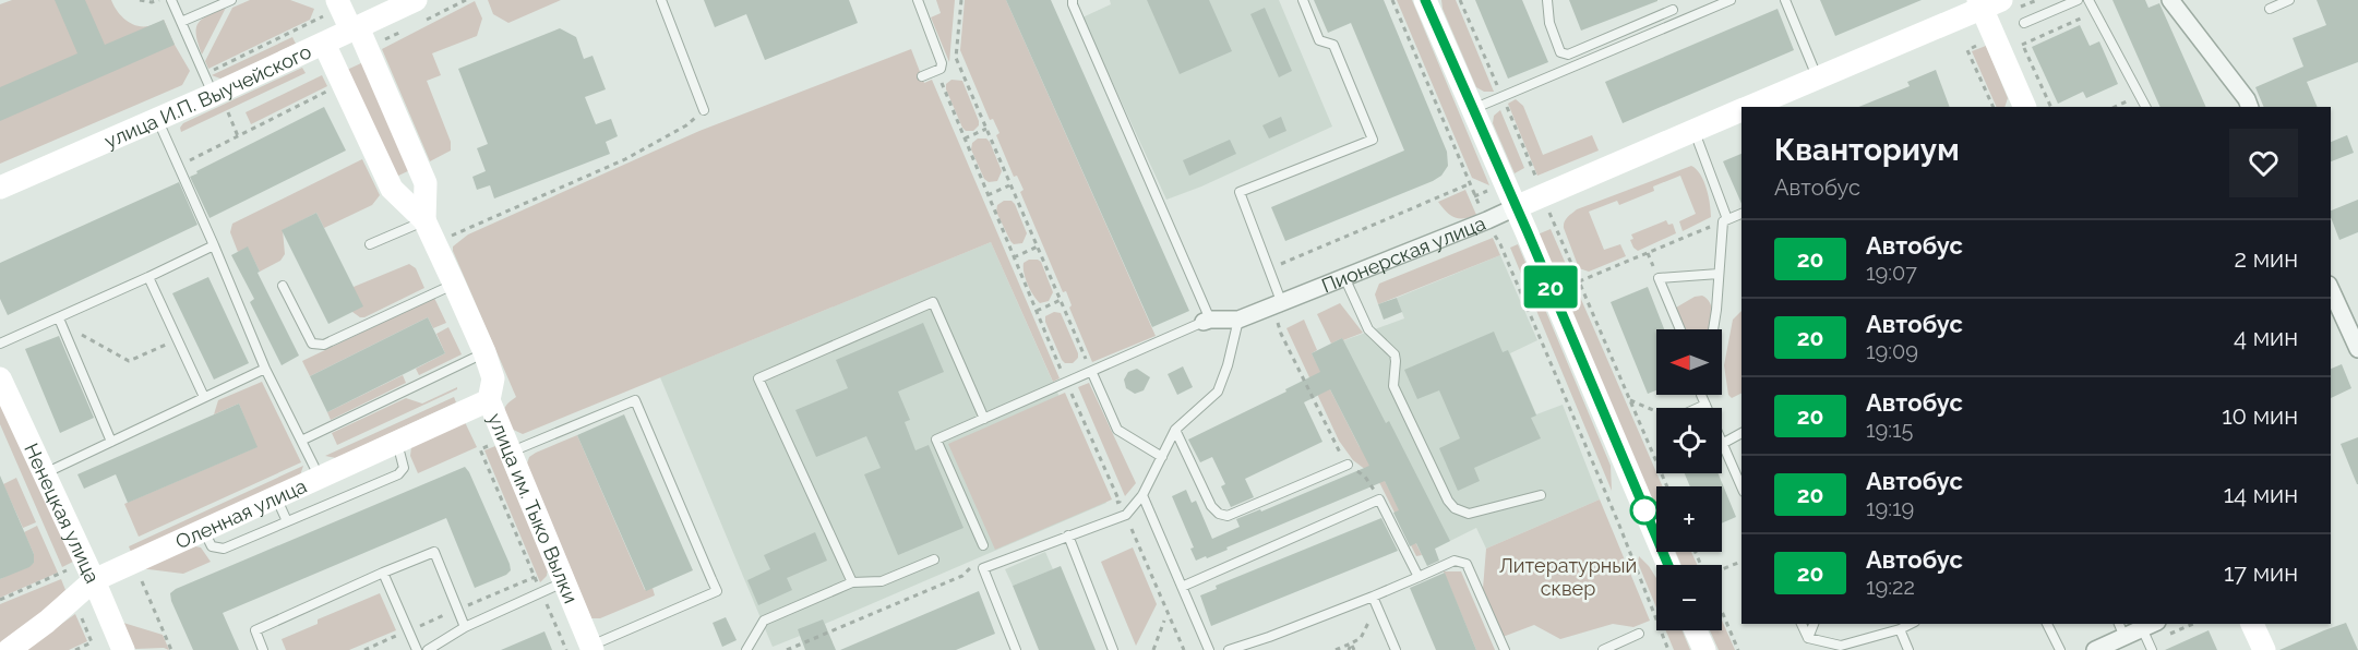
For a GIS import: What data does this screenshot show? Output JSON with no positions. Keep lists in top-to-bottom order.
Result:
{
  "streets": {
    "street": [
      "улица И.П. Выучейского",
      "Пионерская улица",
      "улица им. Тыко Вылки",
      "Оленная улица",
      "Ненецкая улица"
    ]
  },
  "crossings": [
    ["улица И.П. Выучейского", "улица им. Тыко Вылки"],
    ["улица им. Тыко Вылки", "Оленная улица"],
    ["Оленная улица", "Ненецкая улица"]
  ],
  "parks": ["Литературный сквер"],
  "lines": ["bus line 20"],
  "north": "left",
  "page": {
    "on_map": "20",
    "heading": ["Кванториум", "Автобус"],
    "list": [
      {
        "mark": "20",
        "name": "Автобус",
        "note": "19:07",
        "value": "2 мин"
      },
      {
        "mark": "20",
        "name": "Автобус",
        "note": "19:09",
        "value": "4 мин"
      },
      {
        "mark": "20",
        "name": "Автобус",
        "note": "19:15",
        "value": "10 мин"
      },
      {
        "mark": "20",
        "name": "Автобус",
        "note": "19:19",
        "value": "14 мин"
      },
      {
        "mark": "20",
        "name": "Автобус",
        "note": "19:22",
        "value": "17 мин"
      }
    ],
    "map_buttons": ["+", "−"]
  }
}
